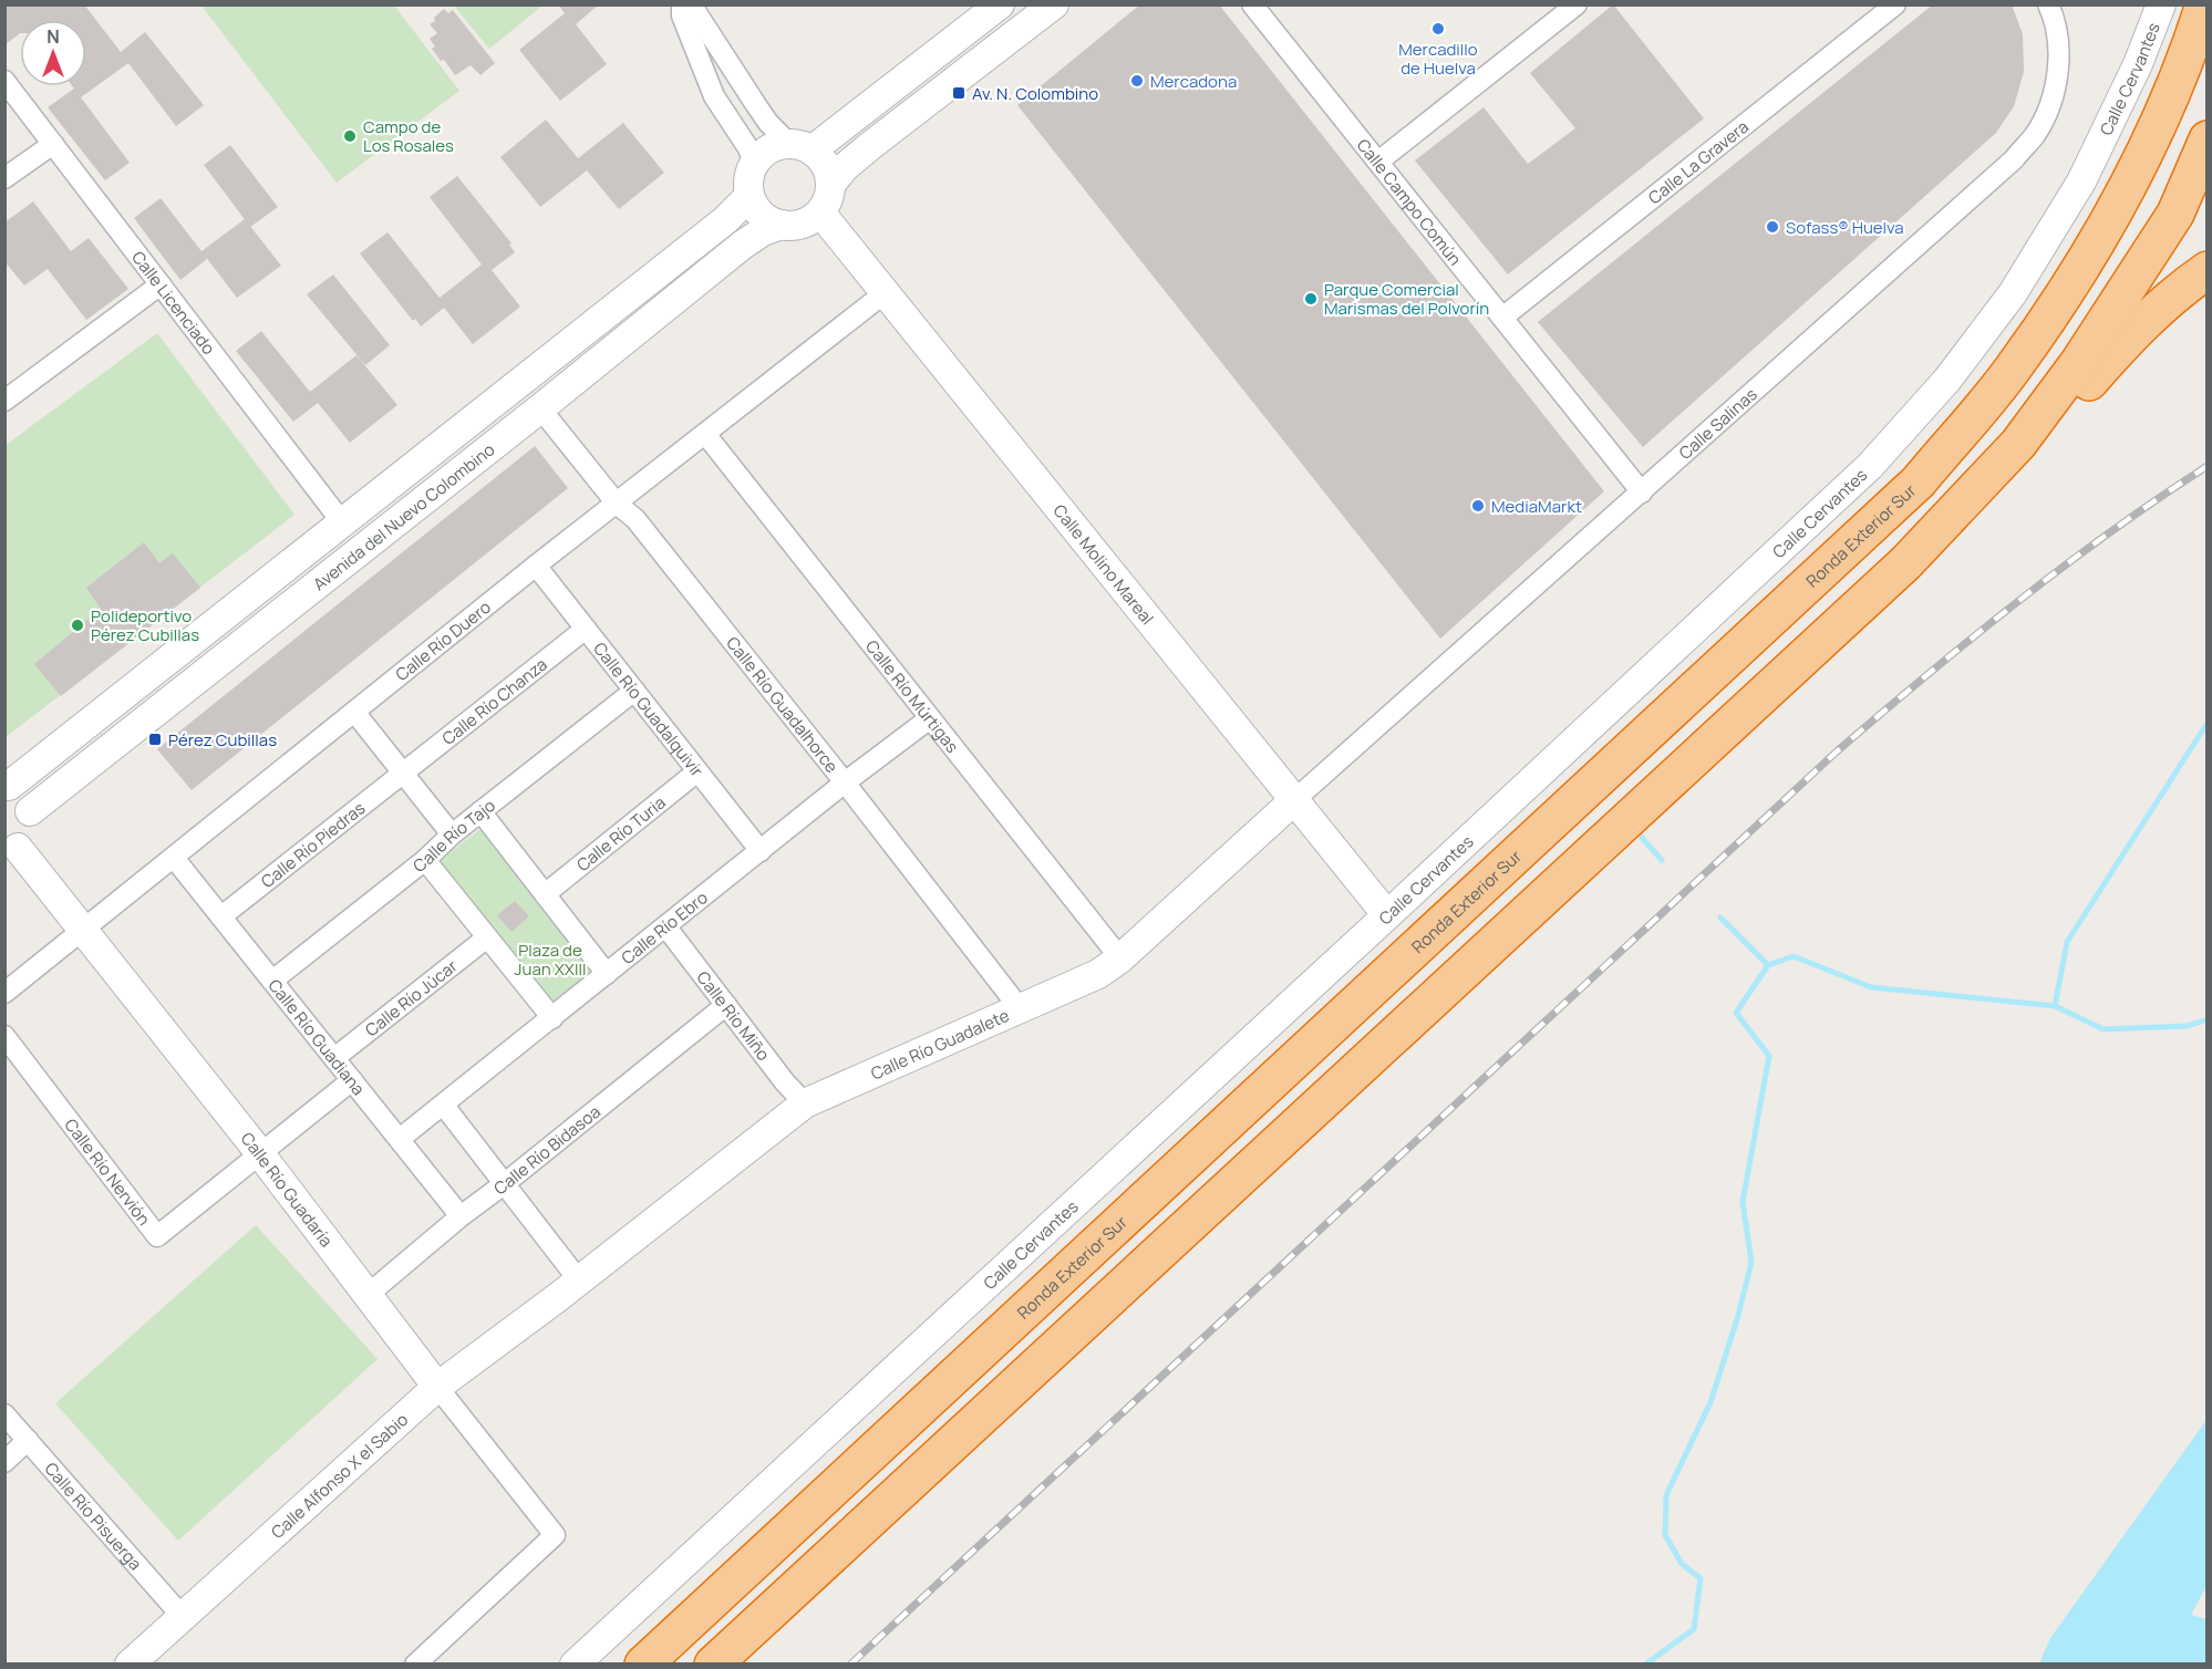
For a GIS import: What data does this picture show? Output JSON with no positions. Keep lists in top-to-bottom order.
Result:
{
  "streets": {
    "highway": ["Ronda Exterior Sur"],
    "street": [
      "Calle Cervantes",
      "Calle La Gravera",
      "Calle Campo Común",
      "Calle Licenciado",
      "Calle Salinas",
      "Avenida del Nuevo Colombino",
      "Calle Molino Mareal",
      "Calle Río Duero",
      "Calle Río Múrtigas",
      "Calle Río Chanza",
      "Calle Río Guadalhorce",
      "Calle Río Guadalquivir",
      "Calle Río Turia",
      "Calle Río Tajo",
      "Calle Río Piedras",
      "Calle Río Ebro",
      "Calle Río Júcar",
      "Calle Río Miño",
      "Calle Río Guadiana",
      "Calle Río Guadalete",
      "Calle Río Bidasoa",
      "Calle Río Nervión",
      "Calle Río Guadaría",
      "Calle Alfonso X el Sabio",
      "Calle Río Pisuerga"
    ]
  },
  "crossings": [
    ["Calle Cervantes", "Calle Molino Mareal"],
    ["Calle La Gravera", "Calle Campo Común"],
    ["Calle Campo Común", "Calle Salinas"],
    ["Calle Licenciado", "Avenida del Nuevo Colombino"],
    ["Calle Salinas", "Calle Molino Mareal"],
    ["Calle Salinas", "Calle Río Guadalete"],
    ["Avenida del Nuevo Colombino", "Calle Molino Mareal"],
    ["Avenida del Nuevo Colombino", "Calle Río Guadalhorce"],
    ["Calle Molino Mareal", "Calle Río Duero"],
    ["Calle Molino Mareal", "Calle Río Guadalete"],
    ["Calle Río Duero", "Calle Río Múrtigas"],
    ["Calle Río Duero", "Calle Río Guadalhorce"],
    ["Calle Río Duero", "Calle Río Guadalquivir"],
    ["Calle Río Duero", "Calle Río Guadiana"],
    ["Calle Río Duero", "Calle Río Guadaría"],
    ["Calle Río Múrtigas", "Calle Río Ebro"],
    ["Calle Río Múrtigas", "Calle Río Guadalete"],
    ["Calle Río Chanza", "Calle Río Guadalquivir"],
    ["Calle Río Chanza", "Calle Río Piedras"],
    ["Calle Río Guadalhorce", "Calle Río Ebro"],
    ["Calle Río Guadalhorce", "Calle Río Guadalete"],
    ["Calle Río Guadalquivir", "Calle Río Turia"],
    ["Calle Río Guadalquivir", "Calle Río Tajo"],
    ["Calle Río Guadalquivir", "Calle Río Ebro"],
    ["Calle Río Tajo", "Calle Río Guadiana"],
    ["Calle Río Piedras", "Calle Río Guadiana"],
    ["Calle Río Ebro", "Calle Río Miño"],
    ["Calle Río Ebro", "Calle Río Guadiana"],
    ["Calle Río Júcar", "Calle Río Guadiana"],
    ["Calle Río Miño", "Calle Río Guadalete"],
    ["Calle Río Miño", "Calle Río Bidasoa"],
    ["Calle Río Guadiana", "Calle Río Bidasoa"],
    ["Calle Río Guadiana", "Calle Río Nervión"],
    ["Calle Río Guadalete", "Calle Alfonso X el Sabio"],
    ["Calle Río Bidasoa", "Calle Río Guadaría"],
    ["Calle Río Nervión", "Calle Río Guadaría"],
    ["Calle Río Guadaría", "Calle Alfonso X el Sabio"],
    ["Calle Alfonso X el Sabio", "Calle Río Pisuerga"]
  ],
  "parks": ["Plaza de Juan XXIII"],
  "places": {
    "other": [
      "Mercadillo de Huelva",
      "Mercadona",
      "Campo de Los Rosales",
      "Sofass® Huelva",
      "Parque Comercial Marismas del Polvorín",
      "MediaMarkt",
      "Polideportivo Pérez Cubillas"
    ],
    "transit": ["Av. N. Colombino", "Pérez Cubillas"]
  },
  "north": "top"
}
